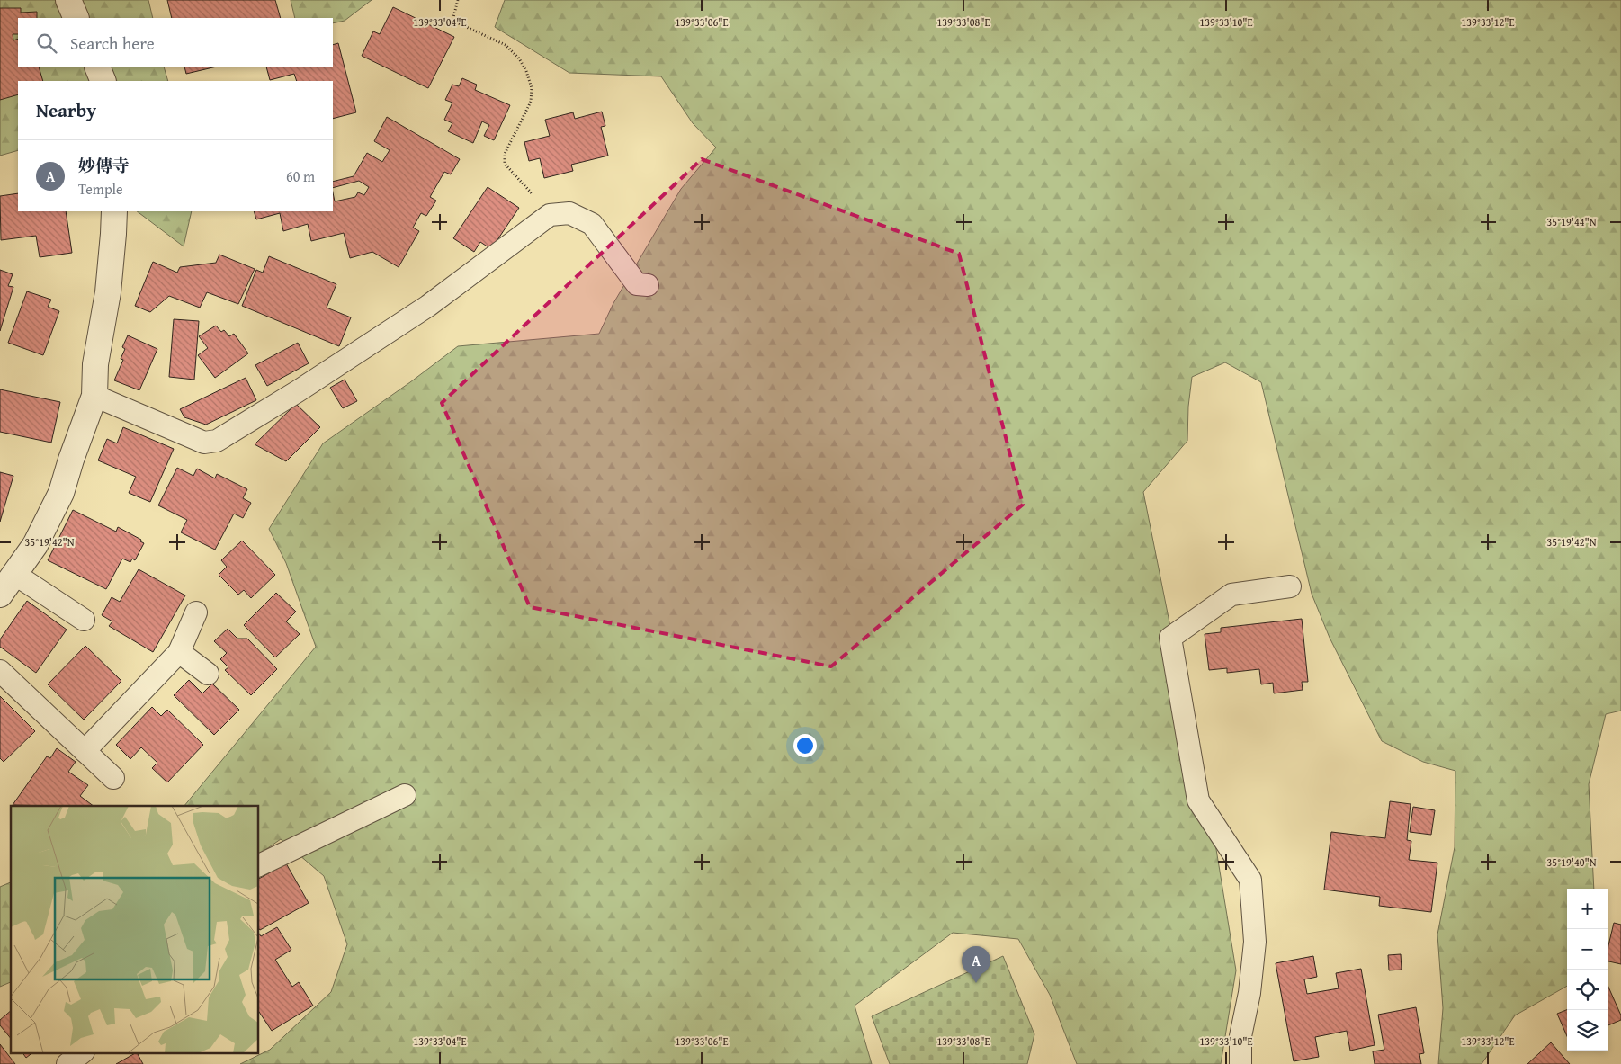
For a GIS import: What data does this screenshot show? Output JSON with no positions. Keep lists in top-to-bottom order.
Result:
{
  "page": {
    "search": "Search here",
    "heading": "Nearby",
    "list": [
      {
        "mark": "A",
        "name": "妙傳寺",
        "note": "Temple",
        "value": "60 m"
      }
    ],
    "map_buttons": ["+", "−"],
    "pins": "A"
  },
  "coordinates": [
    "139°33'04\"E",
    "139°33'06\"E",
    "139°33'08\"E",
    "139°33'10\"E",
    "139°33'12\"E",
    "35°19'44\"N",
    "35°19'42\"N",
    "35°19'40\"N"
  ]
}
